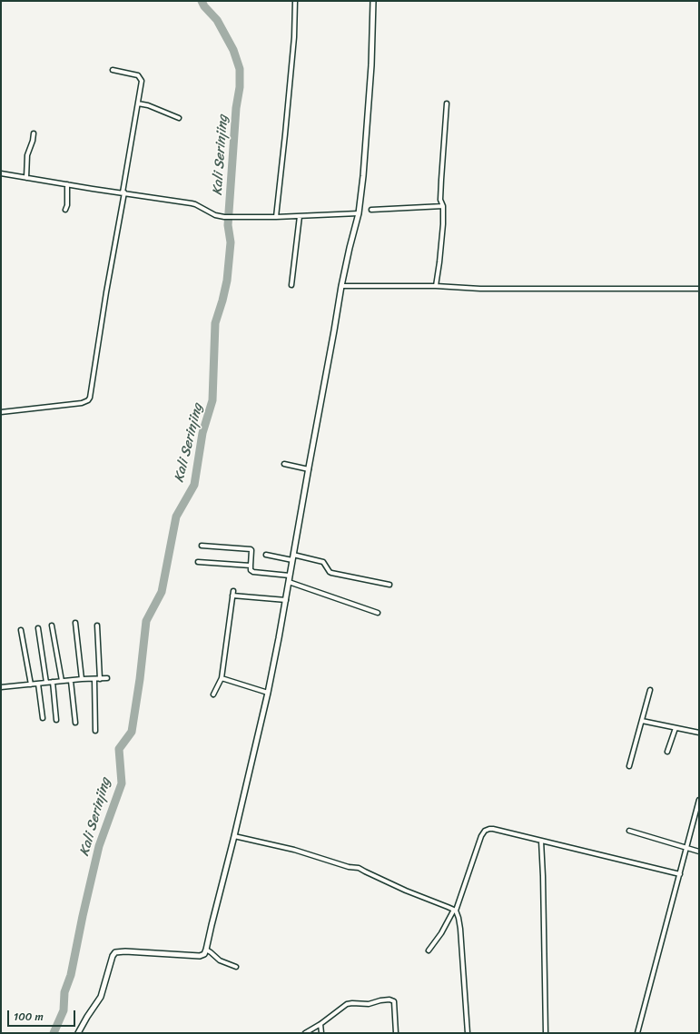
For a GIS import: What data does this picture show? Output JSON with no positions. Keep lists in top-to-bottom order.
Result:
{
  "water": ["Kali Serinjing"],
  "scale_bar": "100 m"
}
